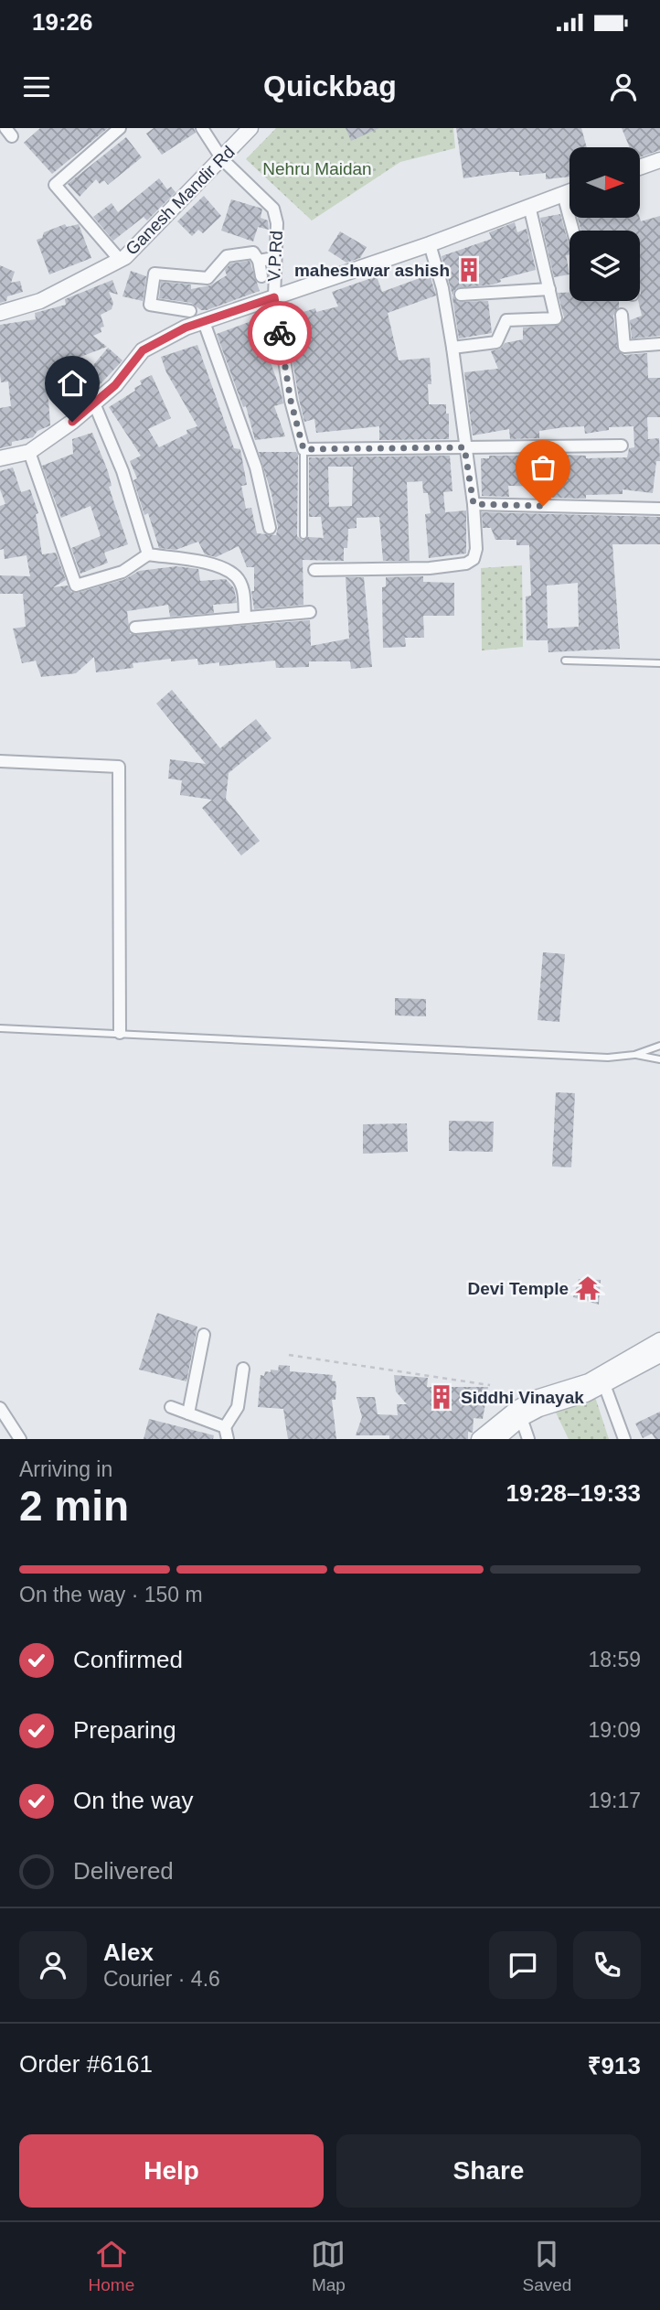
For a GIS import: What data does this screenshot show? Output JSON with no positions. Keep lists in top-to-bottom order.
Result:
{
  "streets": {
    "street": ["Ganesh Mandir Rd", "V.P.Rd"]
  },
  "crossings": [
    ["Ganesh Mandir Rd", "V.P.Rd"]
  ],
  "parks": ["Nehru Maidan"],
  "places": {
    "building": ["maheshwar ashish", "Siddhi Vinayak"],
    "temple": ["Devi Temple"]
  },
  "north": "right",
  "page": {
    "status": "19:26",
    "header": "Quickbag",
    "heading": ["2 min", "Arriving in", "19:28–19:33"],
    "panel": [
      "Alex",
      "Courier · 4.6",
      "Order #6161",
      "₹913"
    ],
    "bar": "On the way · 150 m",
    "list": [
      ["Confirmed", "18:59"],
      ["Preparing", "19:09"],
      ["On the way", "19:17"],
      "Delivered"
    ],
    "buttons": ["Help", "Share"],
    "tabs": ["Home", "Map", "Saved"]
  }
}
